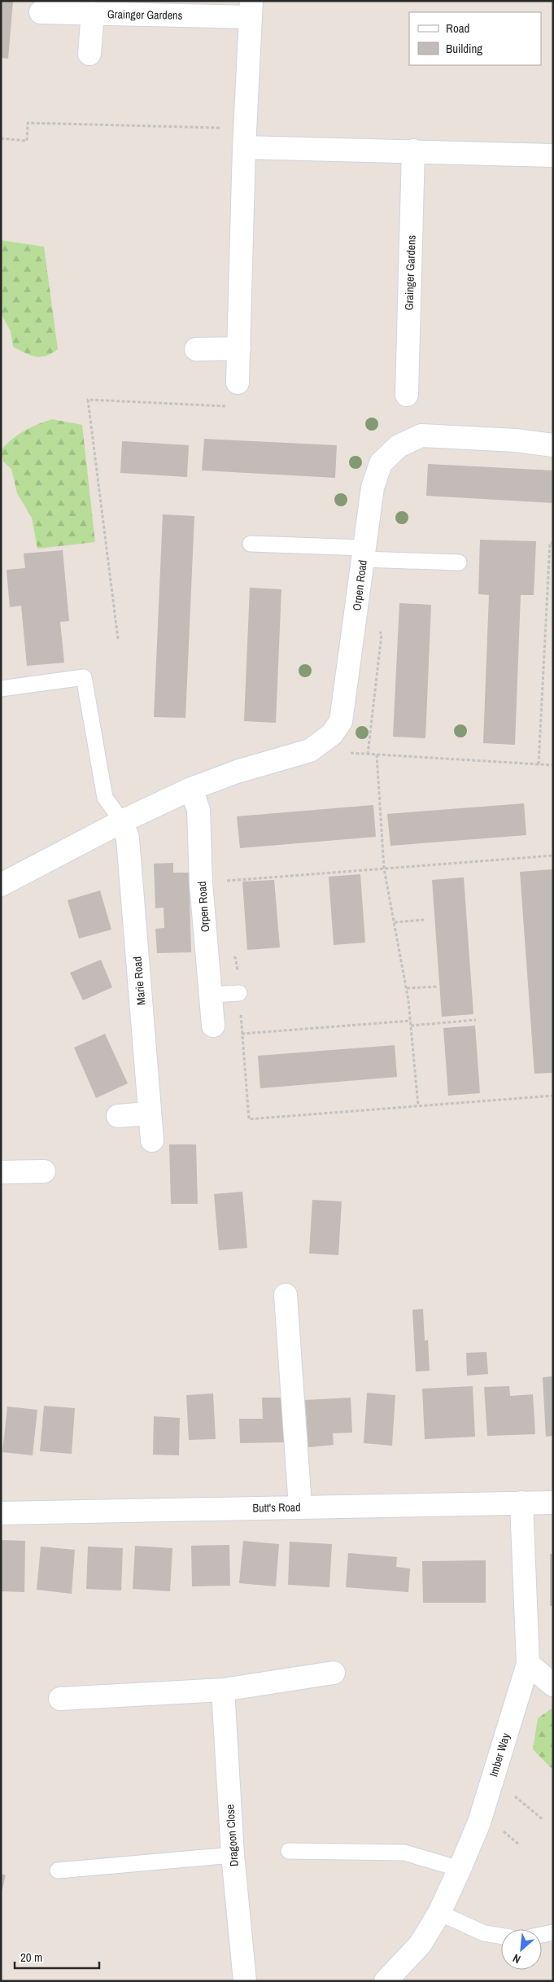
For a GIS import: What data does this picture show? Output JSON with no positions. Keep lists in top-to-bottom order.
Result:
{
  "streets": {
    "street": [
      "Grainger Gardens",
      "Orpen Road",
      "Marie Road",
      "Butt's Road",
      "Imber Way",
      "Dragoon Close"
    ]
  },
  "crossings": [
    ["Orpen Road", "Marie Road"],
    ["Butt's Road", "Imber Way"]
  ],
  "legend": ["Road", "Building"],
  "scale_bar": "20 m",
  "north": "bottom left"
}
